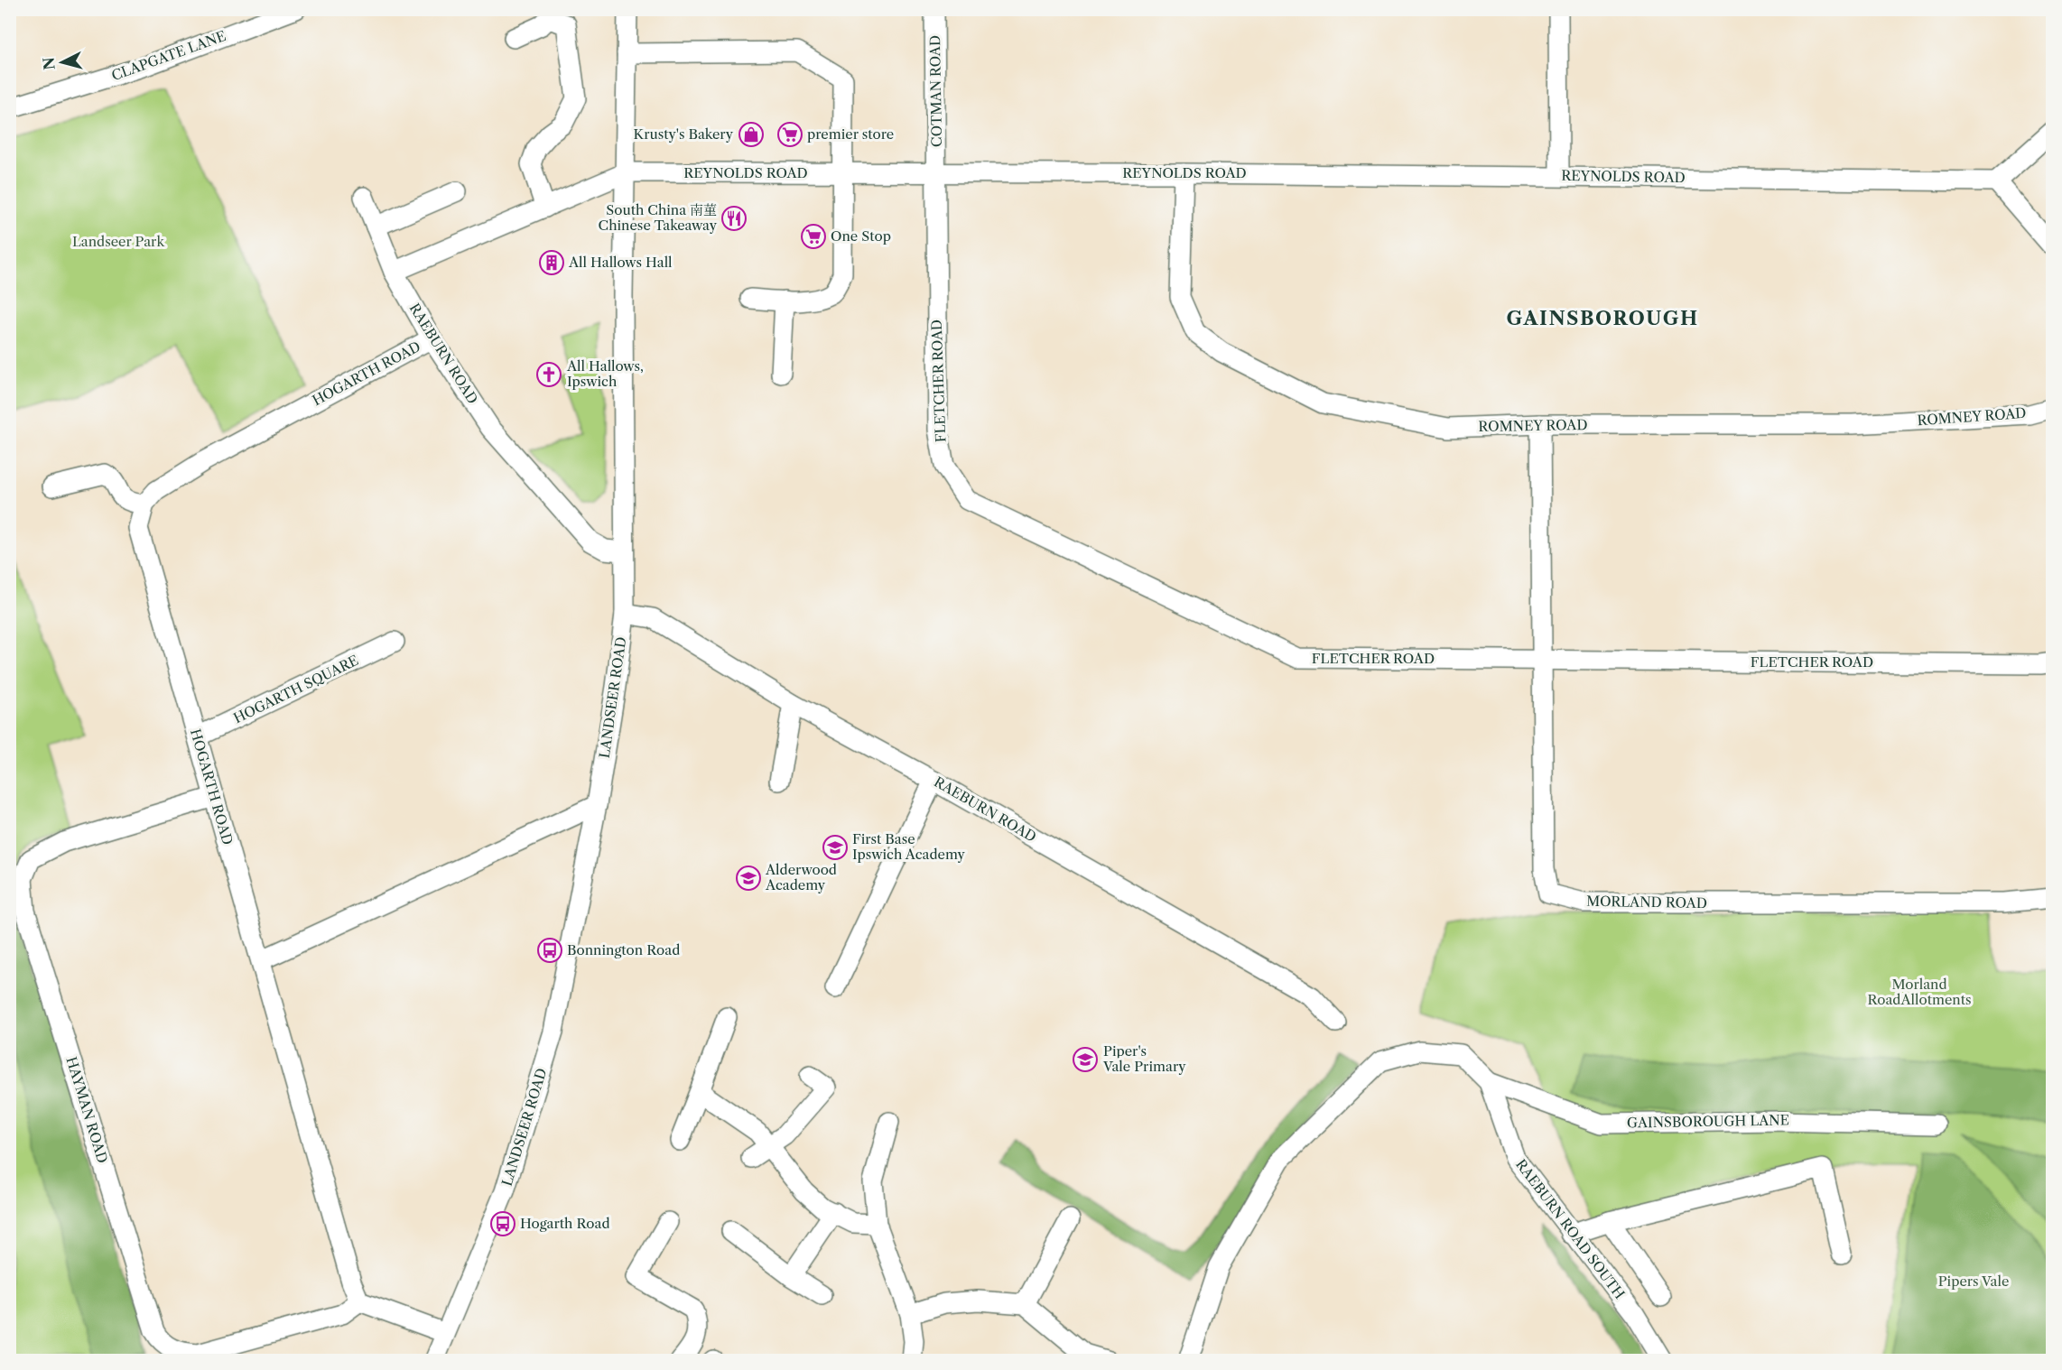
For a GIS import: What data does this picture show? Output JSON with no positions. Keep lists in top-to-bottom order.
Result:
{
  "streets": {
    "street": [
      "CLAPGATE LANE",
      "COTMAN ROAD",
      "REYNOLDS ROAD",
      "RAEBURN ROAD",
      "HOGARTH ROAD",
      "FLETCHER ROAD",
      "ROMNEY ROAD",
      "HOGARTH SQUARE",
      "LANDSEER ROAD",
      "MORLAND ROAD",
      "HAYMAN ROAD",
      "GAINSBOROUGH LANE",
      "RAEBURN ROAD SOUTH"
    ]
  },
  "crossings": [
    ["COTMAN ROAD", "REYNOLDS ROAD"],
    ["COTMAN ROAD", "FLETCHER ROAD"],
    ["REYNOLDS ROAD", "RAEBURN ROAD"],
    ["REYNOLDS ROAD", "FLETCHER ROAD"],
    ["REYNOLDS ROAD", "ROMNEY ROAD"],
    ["REYNOLDS ROAD", "LANDSEER ROAD"],
    ["RAEBURN ROAD", "HOGARTH ROAD"],
    ["RAEBURN ROAD", "LANDSEER ROAD"],
    ["HOGARTH ROAD", "HOGARTH SQUARE"],
    ["HOGARTH ROAD", "HAYMAN ROAD"],
    ["FLETCHER ROAD", "MORLAND ROAD"],
    ["ROMNEY ROAD", "MORLAND ROAD"],
    ["GAINSBOROUGH LANE", "RAEBURN ROAD SOUTH"]
  ],
  "districts": ["GAINSBOROUGH"],
  "parks": ["Landseer Park", "Morland RoadAllotments", "Pipers Vale"],
  "places": {
    "shop": ["Krusty's Bakery"],
    "supermarket": ["premier store", "One Stop"],
    "restaurant": ["South China 南菫 Chinese Takeaway"],
    "building": ["All Hallows Hall"],
    "church": ["All Hallows, Ipswich"],
    "school or university": ["First Base Ipswich Academy", "Alderwood Academy", "Piper's Vale Primary"],
    "bus stop": ["Bonnington Road", "Hogarth Road"]
  },
  "north": "left"
}
